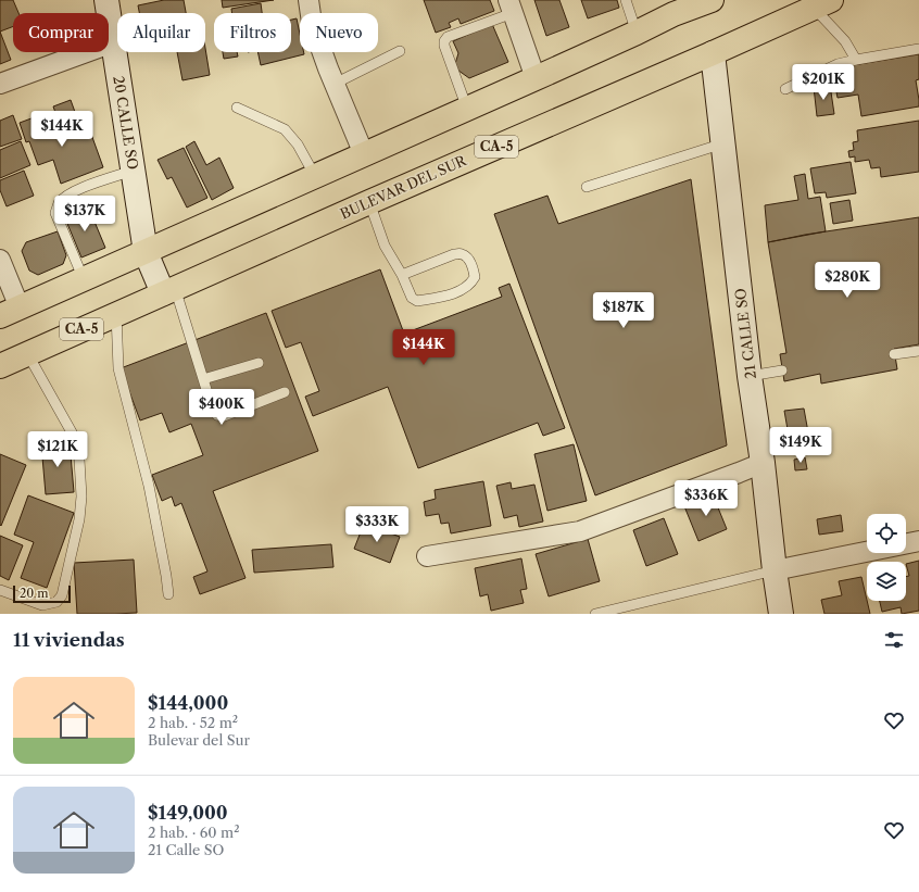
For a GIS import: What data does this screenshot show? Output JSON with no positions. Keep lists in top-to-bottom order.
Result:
{
  "streets": {
    "highway": ["CA-5", "BULEVAR DEL SUR"],
    "street": ["20 CALLE SO", "21 CALLE SO"]
  },
  "crossings": [
    ["20 CALLE SO", "BULEVAR DEL SUR"],
    ["BULEVAR DEL SUR", "21 CALLE SO"]
  ],
  "scale_bar": "20 m",
  "page": {
    "chip": [
      "Comprar",
      "Alquilar",
      "Filtros",
      "Nuevo"
    ],
    "price": [
      "$201K",
      "$144K",
      "$137K",
      "$280K",
      "$187K",
      "$144K",
      "$400K",
      "$149K",
      "$121K",
      "$336K",
      "$333K"
    ],
    "scale": "20 m",
    "heading": "11 viviendas",
    "list": [
      {
        "name": "$144,000",
        "note": "2 hab. · 52 m² · Bulevar del Sur"
      },
      {
        "name": "$149,000",
        "note": "2 hab. · 60 m² · 21 Calle SO"
      }
    ]
  }
}
